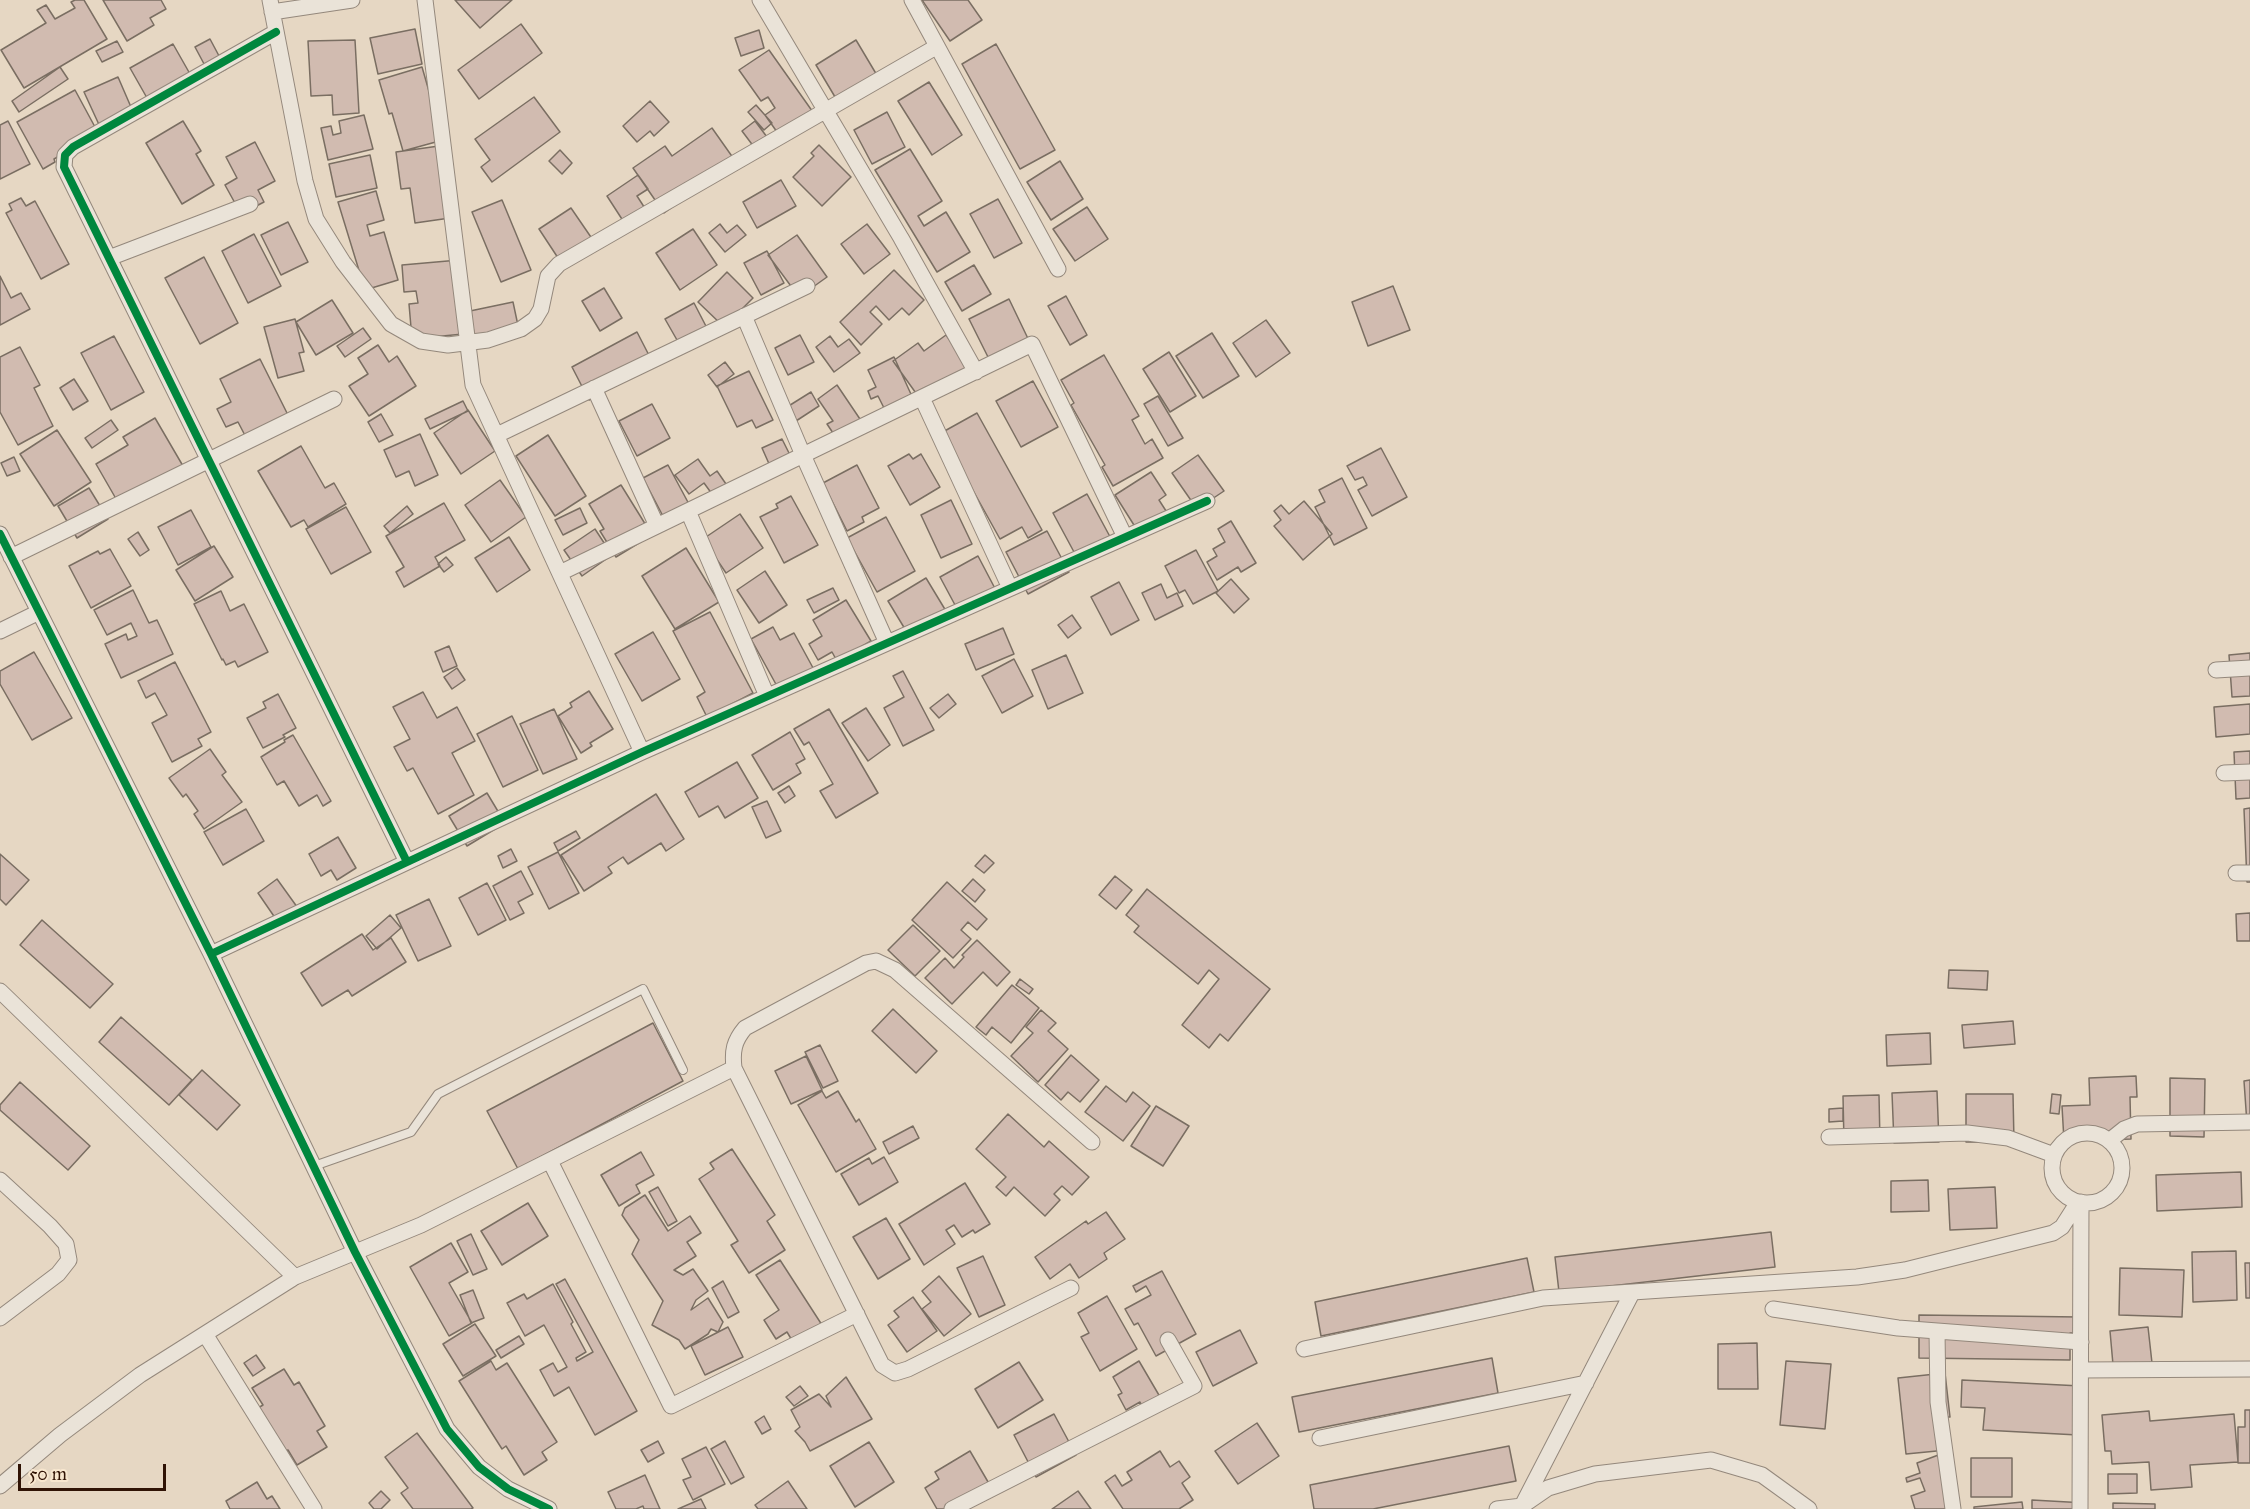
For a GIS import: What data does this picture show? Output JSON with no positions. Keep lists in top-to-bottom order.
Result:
{
  "scale_bar": "50 m"
}
